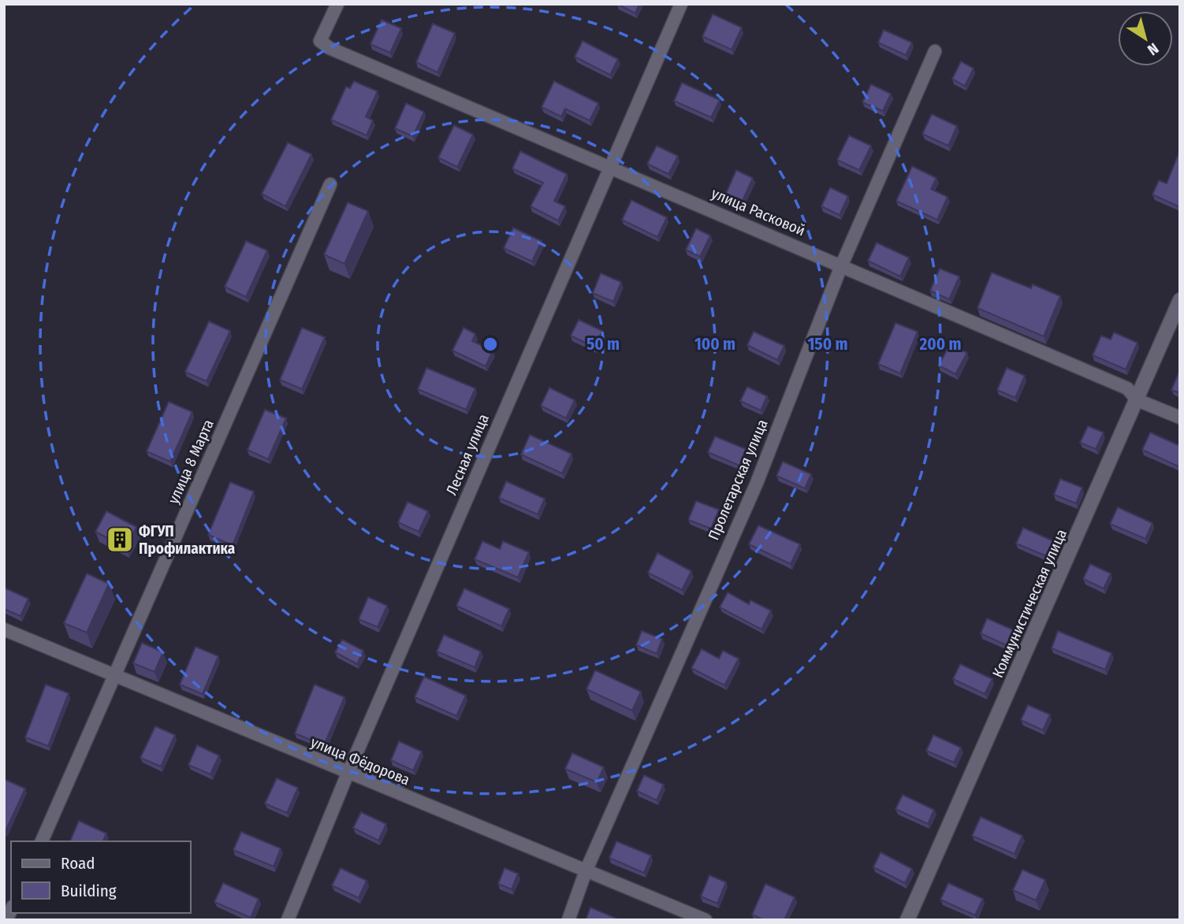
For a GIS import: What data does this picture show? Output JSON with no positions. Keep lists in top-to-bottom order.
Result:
{
  "streets": {
    "street": [
      "улица Расковой",
      "Лесная улица",
      "улица 8 Марта",
      "Пролетарская улица",
      "Коммунистическая улица",
      "улица Фёдорова"
    ]
  },
  "crossings": [
    ["улица Расковой", "Лесная улица"],
    ["улица Расковой", "Пролетарская улица"],
    ["улица Расковой", "Коммунистическая улица"],
    ["Лесная улица", "улица Фёдорова"],
    ["улица 8 Марта", "улица Фёдорова"],
    ["Пролетарская улица", "улица Фёдорова"]
  ],
  "places": {
    "building": ["ФГУП Профилактика"]
  },
  "legend": ["Road", "Building"],
  "north": "bottom right",
  "rings": [
    "50 m",
    "100 m",
    "150 m",
    "200 m"
  ]
}
